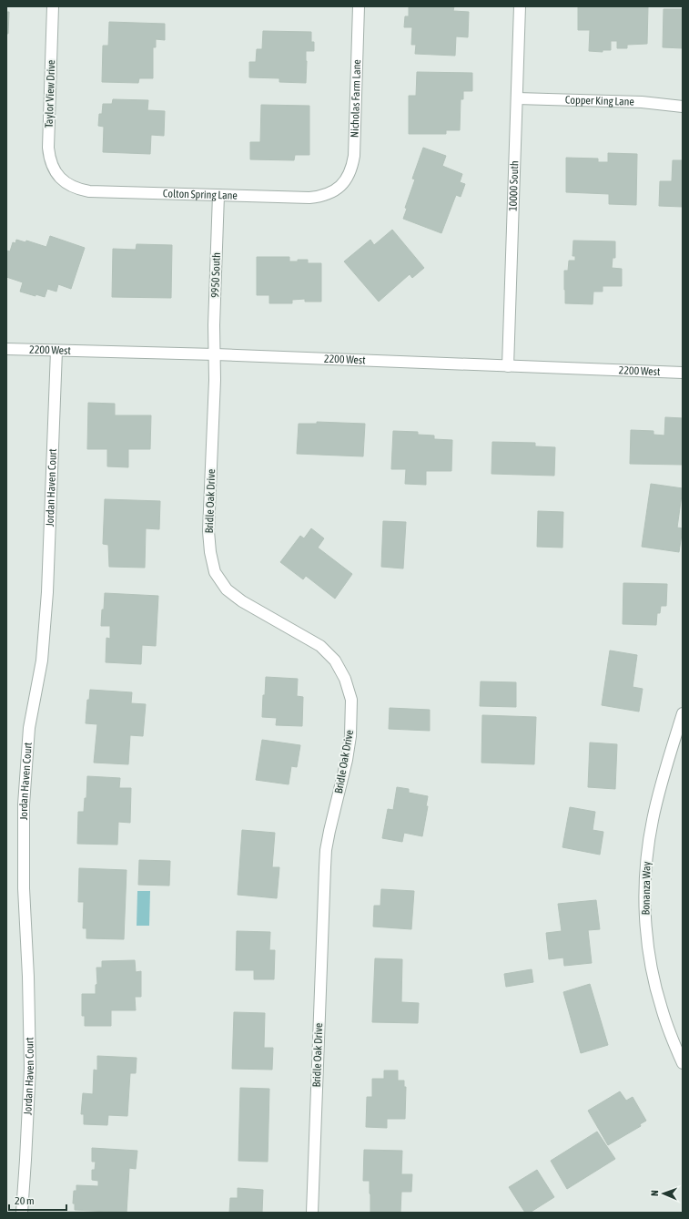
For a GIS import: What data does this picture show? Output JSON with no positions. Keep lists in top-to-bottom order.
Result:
{
  "streets": {
    "street": [
      "Taylor View Drive",
      "Nicholas Farm Lane",
      "Copper King Lane",
      "10000 South",
      "Colton Spring Lane",
      "9950 South",
      "2200 West",
      "Jordan Haven Court",
      "Bridle Oak Drive",
      "Bonanza Way"
    ]
  },
  "crossings": [
    ["Taylor View Drive", "Colton Spring Lane"],
    ["Nicholas Farm Lane", "Colton Spring Lane"],
    ["Copper King Lane", "10000 South"],
    ["10000 South", "2200 West"],
    ["Colton Spring Lane", "9950 South"],
    ["9950 South", "2200 West"],
    ["9950 South", "Bridle Oak Drive"],
    ["2200 West", "Jordan Haven Court"],
    ["2200 West", "Bridle Oak Drive"]
  ],
  "scale_bar": "20 m",
  "north": "left"
}
